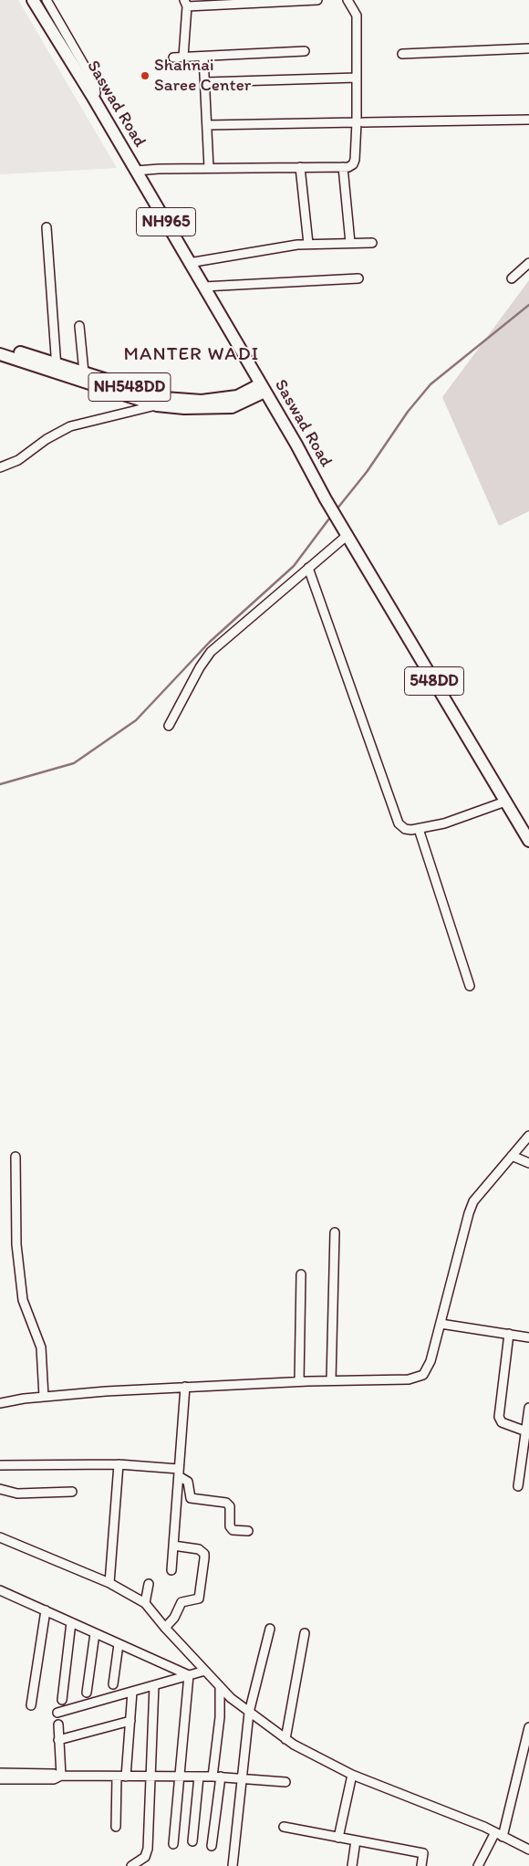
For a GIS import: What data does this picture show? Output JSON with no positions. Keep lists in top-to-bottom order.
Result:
{
  "streets": {
    "highway": [
      "Saswad Road",
      "NH965",
      "NH548DD",
      "548DD"
    ]
  },
  "crossings": [
    ["Saswad Road", "NH548DD"]
  ],
  "districts": ["MANTER WADI"],
  "places": ["Shahnai Saree Center"]
}
